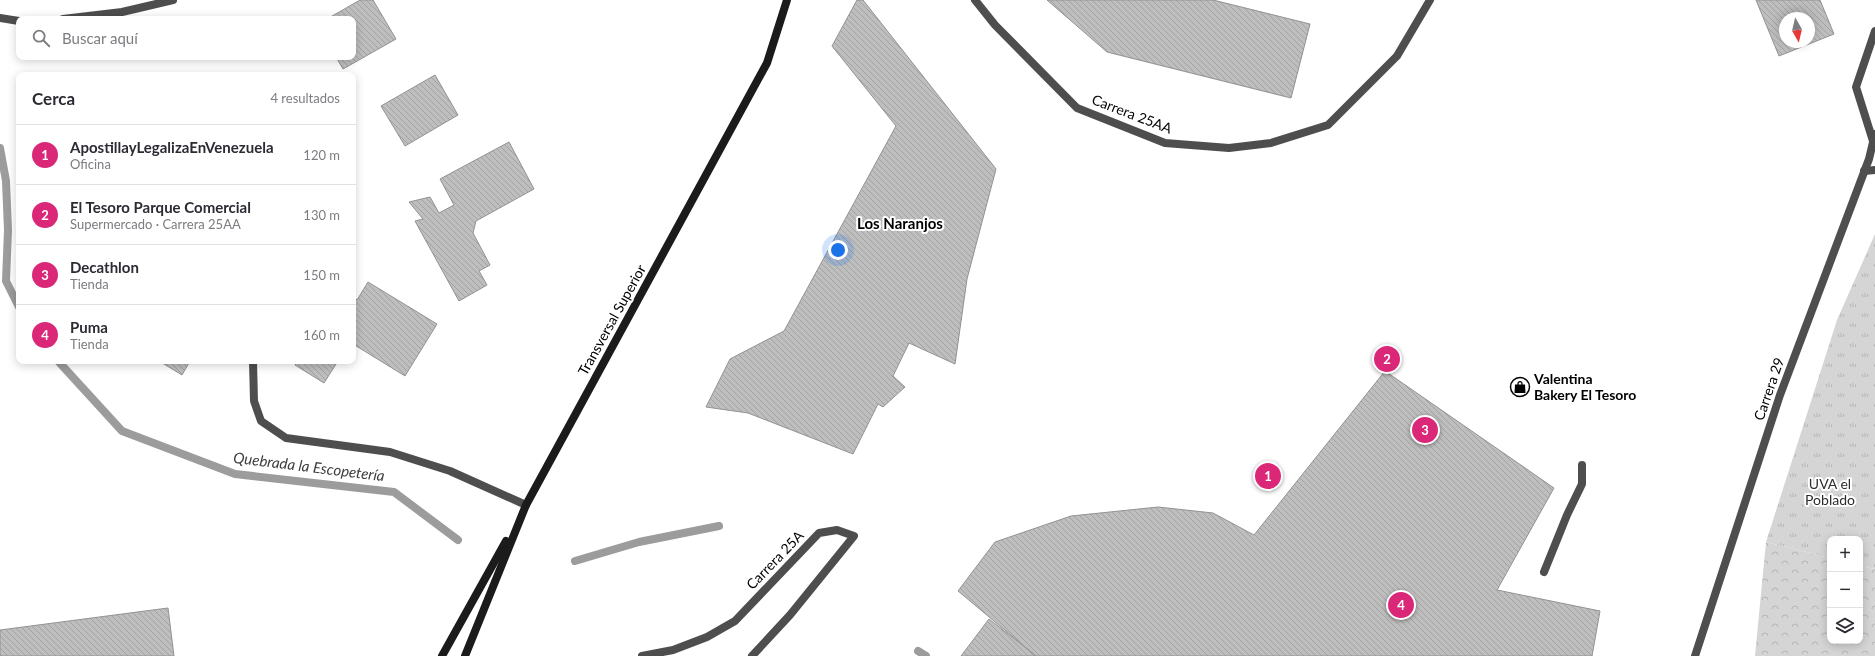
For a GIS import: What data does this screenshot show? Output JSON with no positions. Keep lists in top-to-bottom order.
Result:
{
  "streets": {
    "main road": ["Transversal Superior"],
    "street": ["Carrera 25AA", "Carrera 29", "Carrera 25A"]
  },
  "districts": ["Los Naranjos"],
  "water": ["Quebrada la Escopetería"],
  "parks": ["UVA el Poblado"],
  "places": {
    "shop": ["Valentina Bakery El Tesoro"]
  },
  "north": "bottom",
  "page": {
    "search": "Buscar aquí",
    "heading": ["Cerca", "4 resultados"],
    "list": [
      {
        "mark": "1",
        "name": "ApostillayLegalizaEnVenezuela",
        "note": "Oficina",
        "value": "120 m"
      },
      {
        "mark": "2",
        "name": "El Tesoro Parque Comercial",
        "note": "Supermercado · Carrera 25AA",
        "value": "130 m"
      },
      {
        "mark": "3",
        "name": "Decathlon",
        "note": "Tienda",
        "value": "150 m"
      },
      {
        "mark": "4",
        "name": "Puma",
        "note": "Tienda",
        "value": "160 m"
      }
    ],
    "pins": [
      "2",
      "3",
      "1",
      "4"
    ],
    "map_buttons": ["+", "−"]
  }
}
